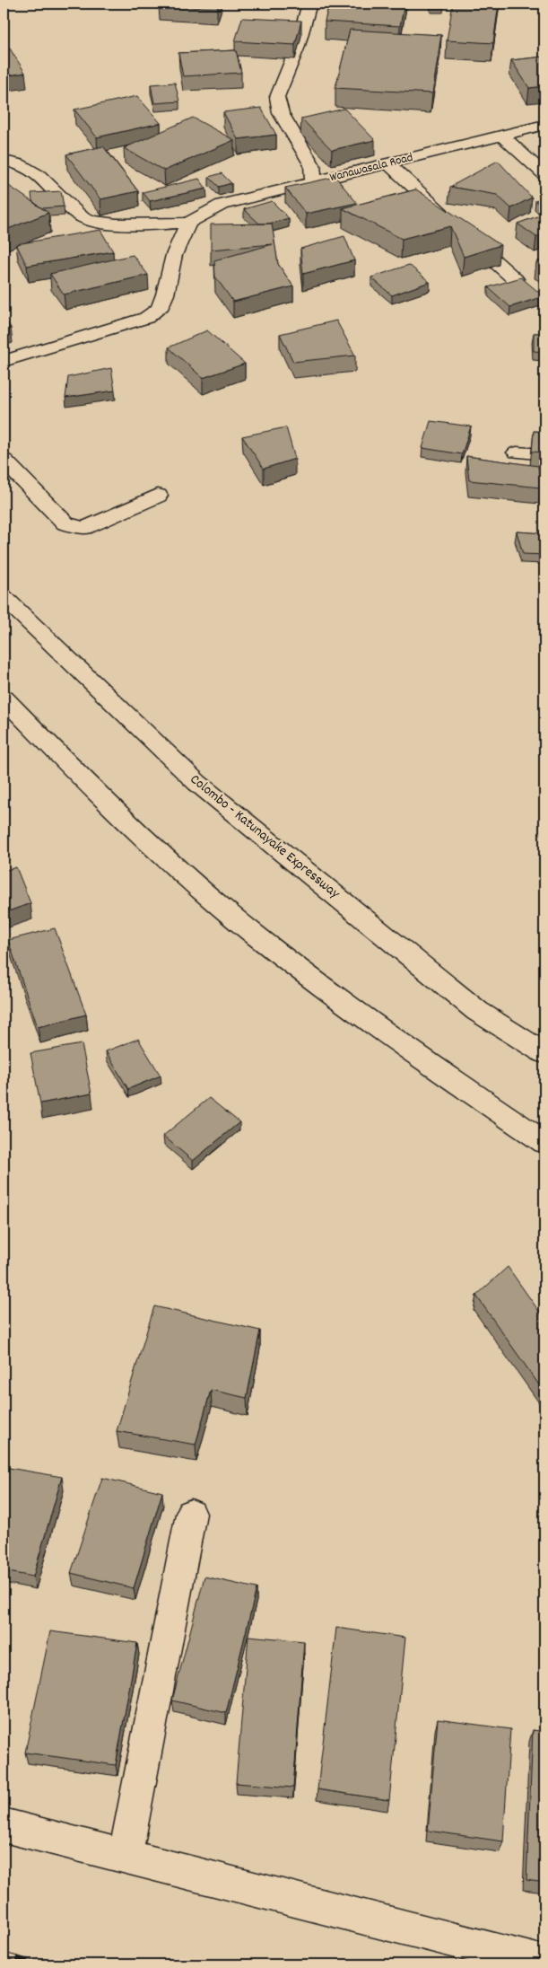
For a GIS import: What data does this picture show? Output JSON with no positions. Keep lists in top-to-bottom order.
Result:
{
  "streets": {
    "main road": ["Wanawasala Road", "Colombo - Katunayake Expressway"]
  }
}
